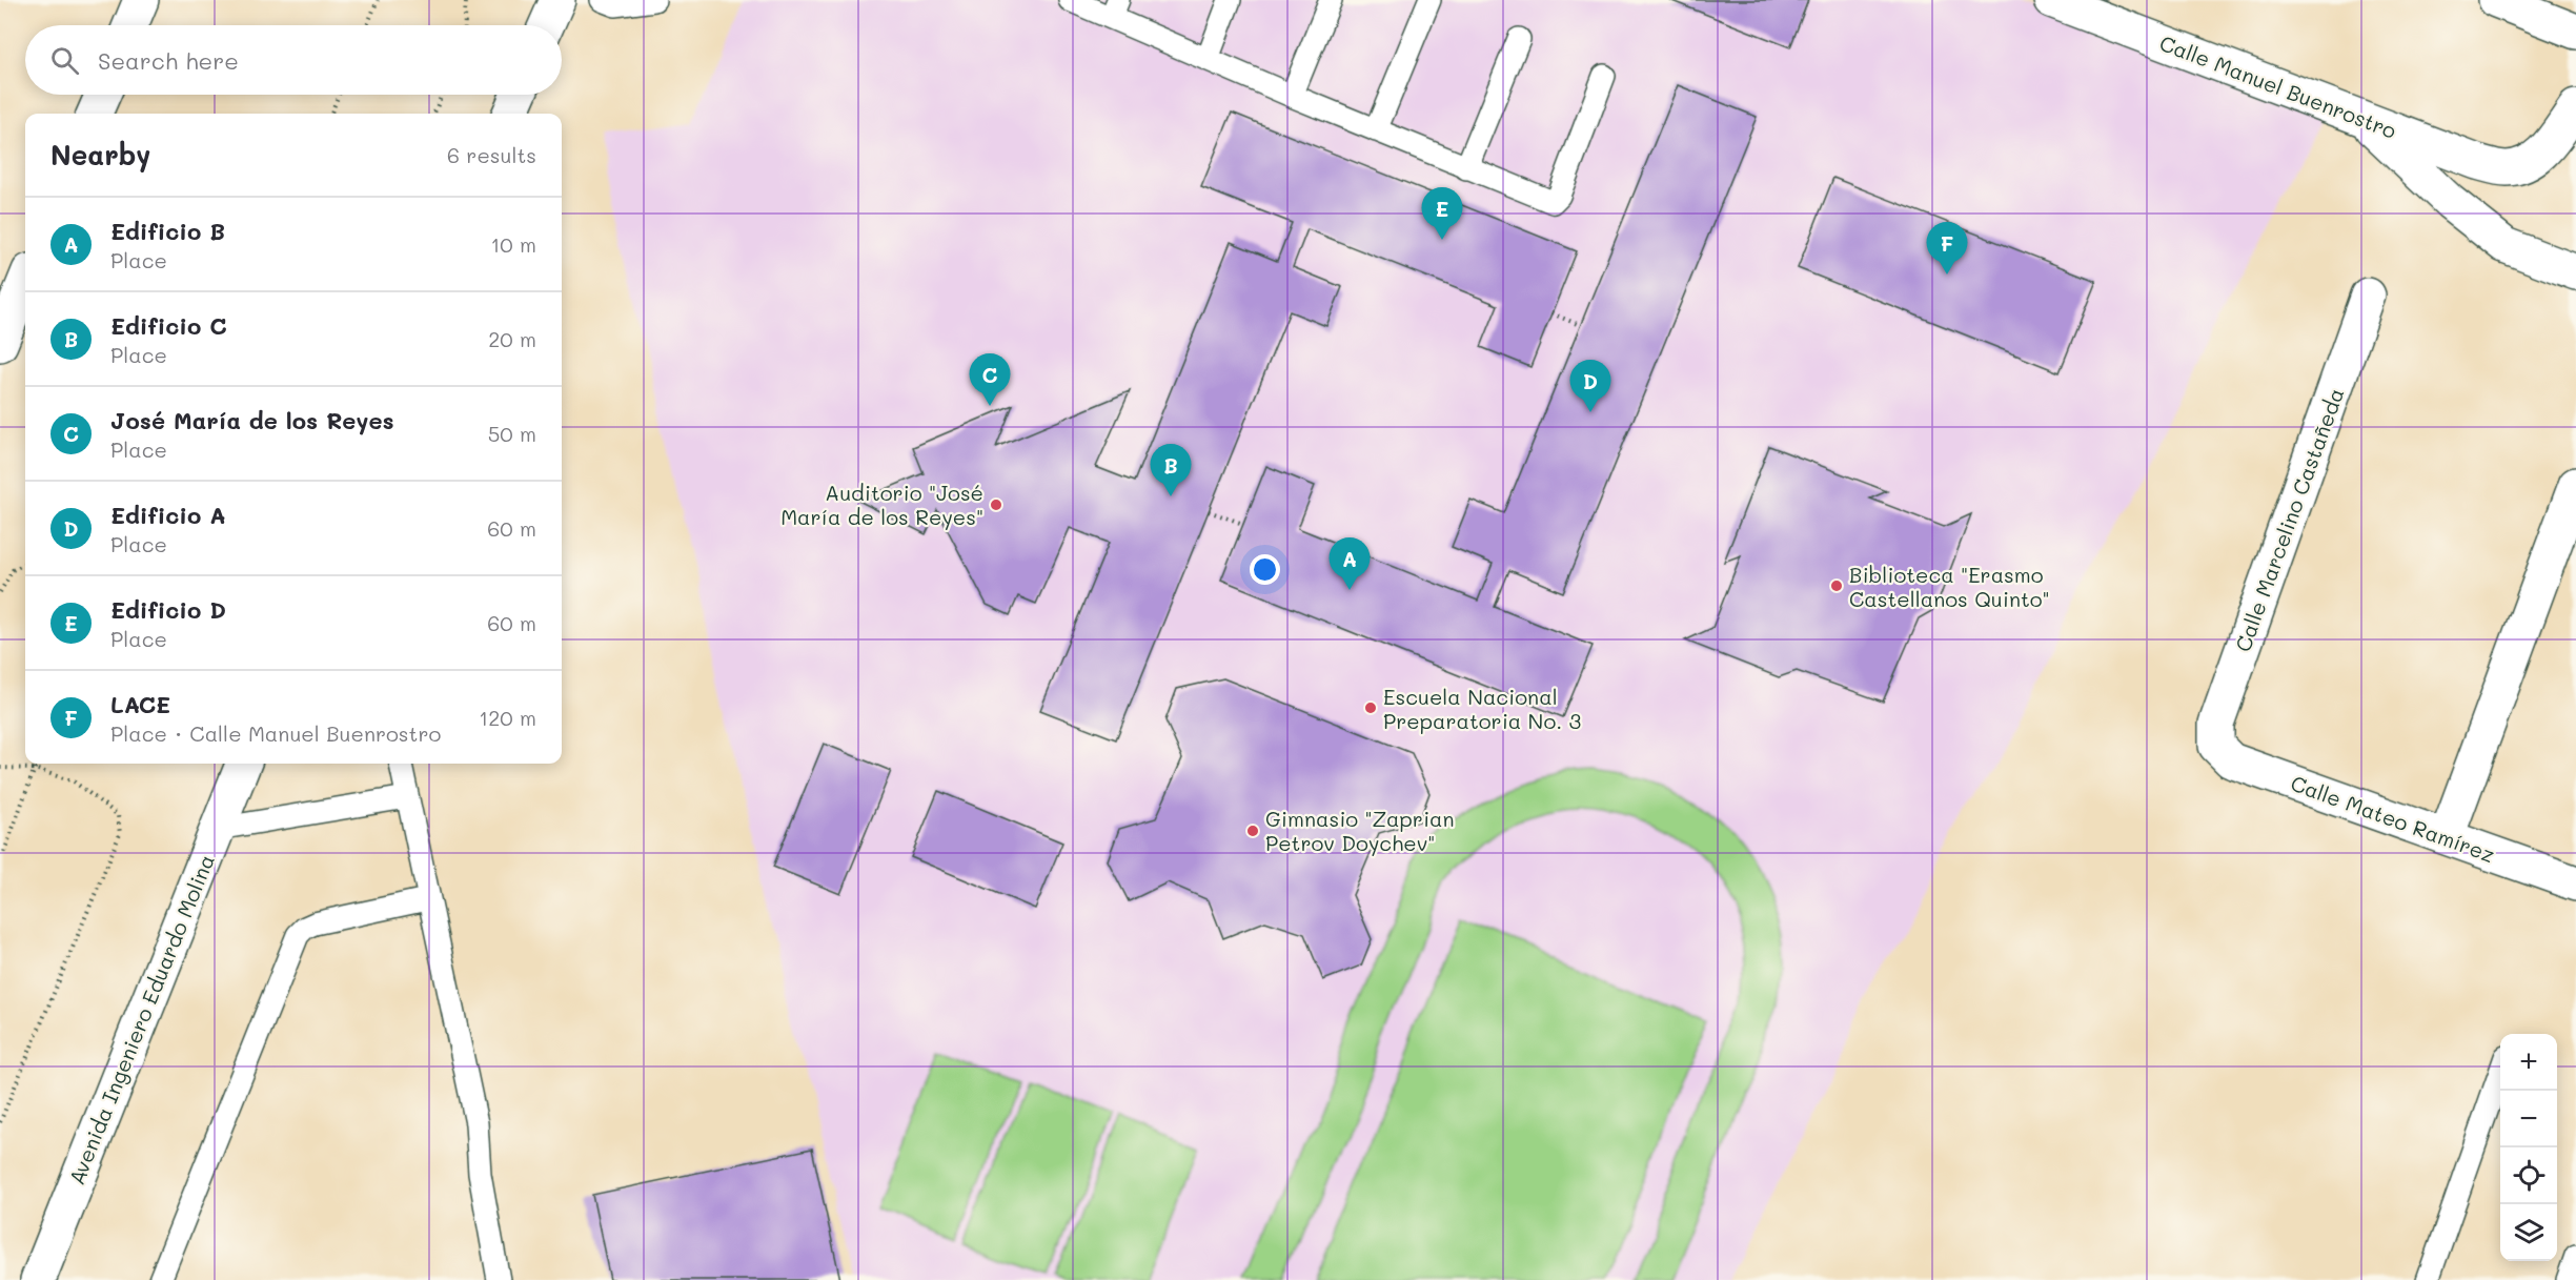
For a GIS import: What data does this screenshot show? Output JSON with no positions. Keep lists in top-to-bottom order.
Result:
{
  "streets": {
    "street": [
      "Calle Manuel Buenrostro",
      "Calle Marcelino Castañeda",
      "Calle Mateo Ramírez",
      "Avenida Ingeniero Eduardo Molina"
    ]
  },
  "crossings": [
    ["Calle Marcelino Castañeda", "Calle Mateo Ramírez"]
  ],
  "places": [
    "Auditorio \"José María de los Reyes\"",
    "Biblioteca \"Erasmo Castellanos Quinto\"",
    "Escuela Nacional Preparatoria No. 3",
    "Gimnasio \"Zaprian Petrov Doychev\""
  ],
  "page": {
    "search": "Search here",
    "heading": ["Nearby", "6 results"],
    "pins": [
      "E",
      "F",
      "C",
      "D",
      "B",
      "A"
    ],
    "list": [
      {
        "mark": "A",
        "name": "Edificio B",
        "note": "Place",
        "value": "10 m"
      },
      {
        "mark": "B",
        "name": "Edificio C",
        "note": "Place",
        "value": "20 m"
      },
      {
        "mark": "C",
        "name": "José María de los Reyes",
        "note": "Place",
        "value": "50 m"
      },
      {
        "mark": "D",
        "name": "Edificio A",
        "note": "Place",
        "value": "60 m"
      },
      {
        "mark": "E",
        "name": "Edificio D",
        "note": "Place",
        "value": "60 m"
      },
      {
        "mark": "F",
        "name": "LACE",
        "note": "Place · Calle Manuel Buenrostro",
        "value": "120 m"
      }
    ],
    "map_buttons": ["+", "−"]
  }
}
